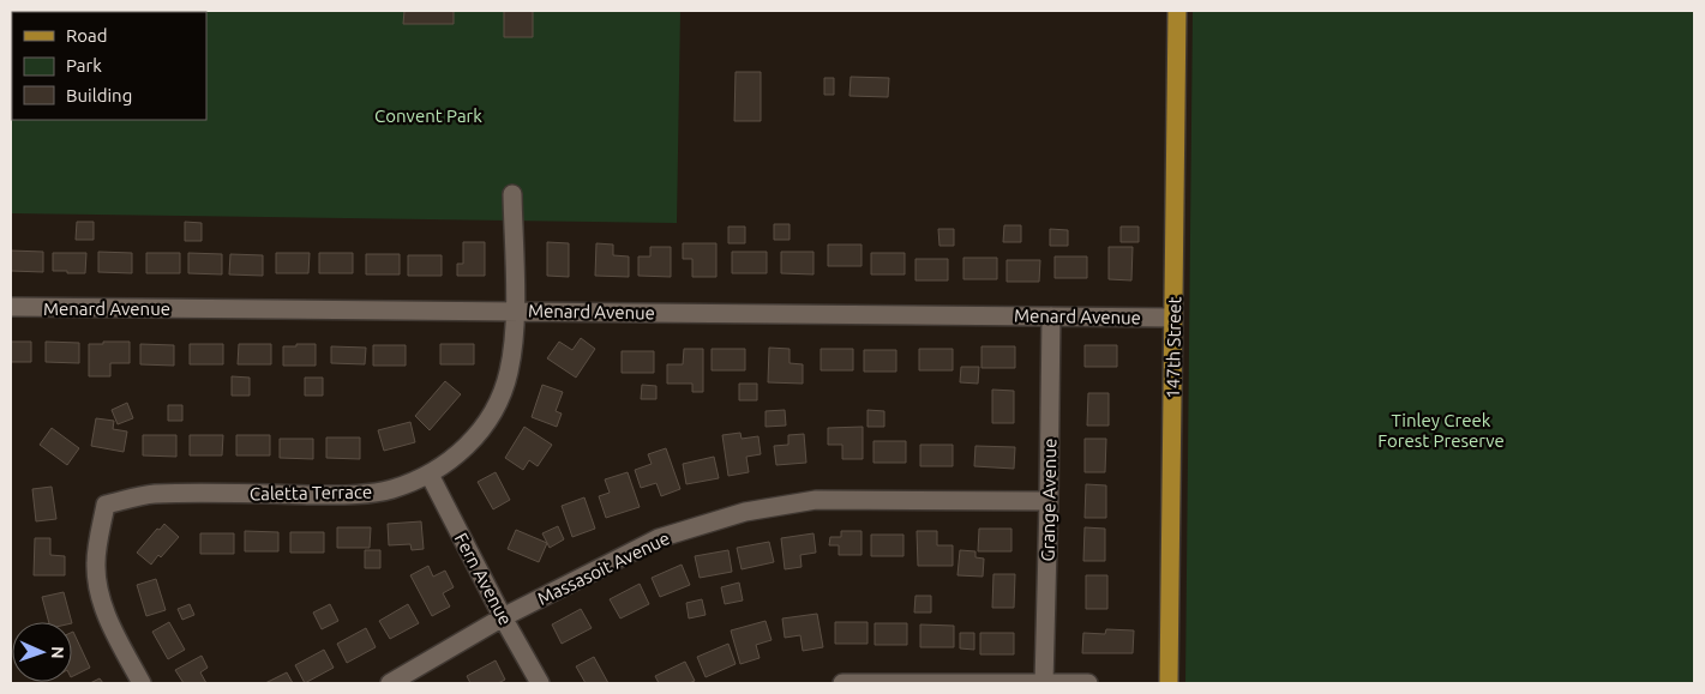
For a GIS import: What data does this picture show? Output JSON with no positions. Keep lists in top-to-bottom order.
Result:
{
  "streets": {
    "main road": ["147th Street"],
    "street": [
      "Menard Avenue",
      "Caletta Terrace",
      "Grange Avenue",
      "Massasoit Avenue",
      "Fern Avenue"
    ]
  },
  "crossings": [
    ["Menard Avenue", "147th Street"],
    ["Menard Avenue", "Caletta Terrace"],
    ["Menard Avenue", "Grange Avenue"],
    ["Caletta Terrace", "Fern Avenue"],
    ["Grange Avenue", "Massasoit Avenue"],
    ["Massasoit Avenue", "Fern Avenue"]
  ],
  "parks": ["Convent Park", "Tinley Creek Forest Preserve"],
  "legend": ["Road", "Park", "Building"],
  "north": "right"
}
